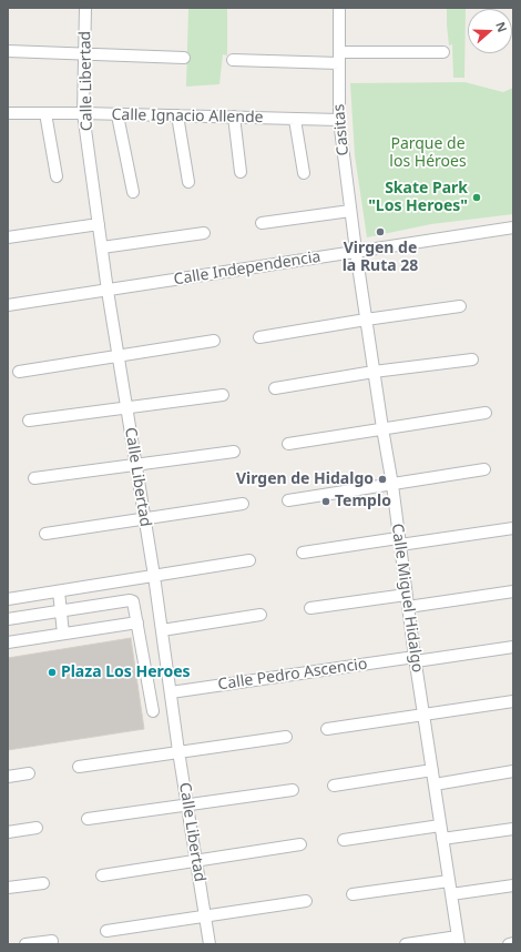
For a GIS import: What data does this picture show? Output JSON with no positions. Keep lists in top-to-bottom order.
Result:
{
  "streets": {
    "street": [
      "Calle Libertad",
      "Calle Ignacio Allende",
      "Casitas",
      "Calle Independencia",
      "Calle Miguel Hidalgo",
      "Calle Pedro Ascencio"
    ]
  },
  "crossings": [
    ["Calle Libertad", "Calle Ignacio Allende"],
    ["Calle Libertad", "Calle Independencia"],
    ["Calle Libertad", "Calle Pedro Ascencio"],
    ["Calle Ignacio Allende", "Casitas"],
    ["Casitas", "Calle Independencia"],
    ["Casitas", "Calle Miguel Hidalgo"],
    ["Calle Independencia", "Calle Miguel Hidalgo"],
    ["Calle Miguel Hidalgo", "Calle Pedro Ascencio"]
  ],
  "parks": ["Parque de los Héroes"],
  "places": [
    "Skate Park \"Los Heroes\"",
    "Virgen de la Ruta 28",
    "Virgen de Hidalgo",
    "Templo",
    "Plaza Los Heroes"
  ],
  "north": "right"
}
